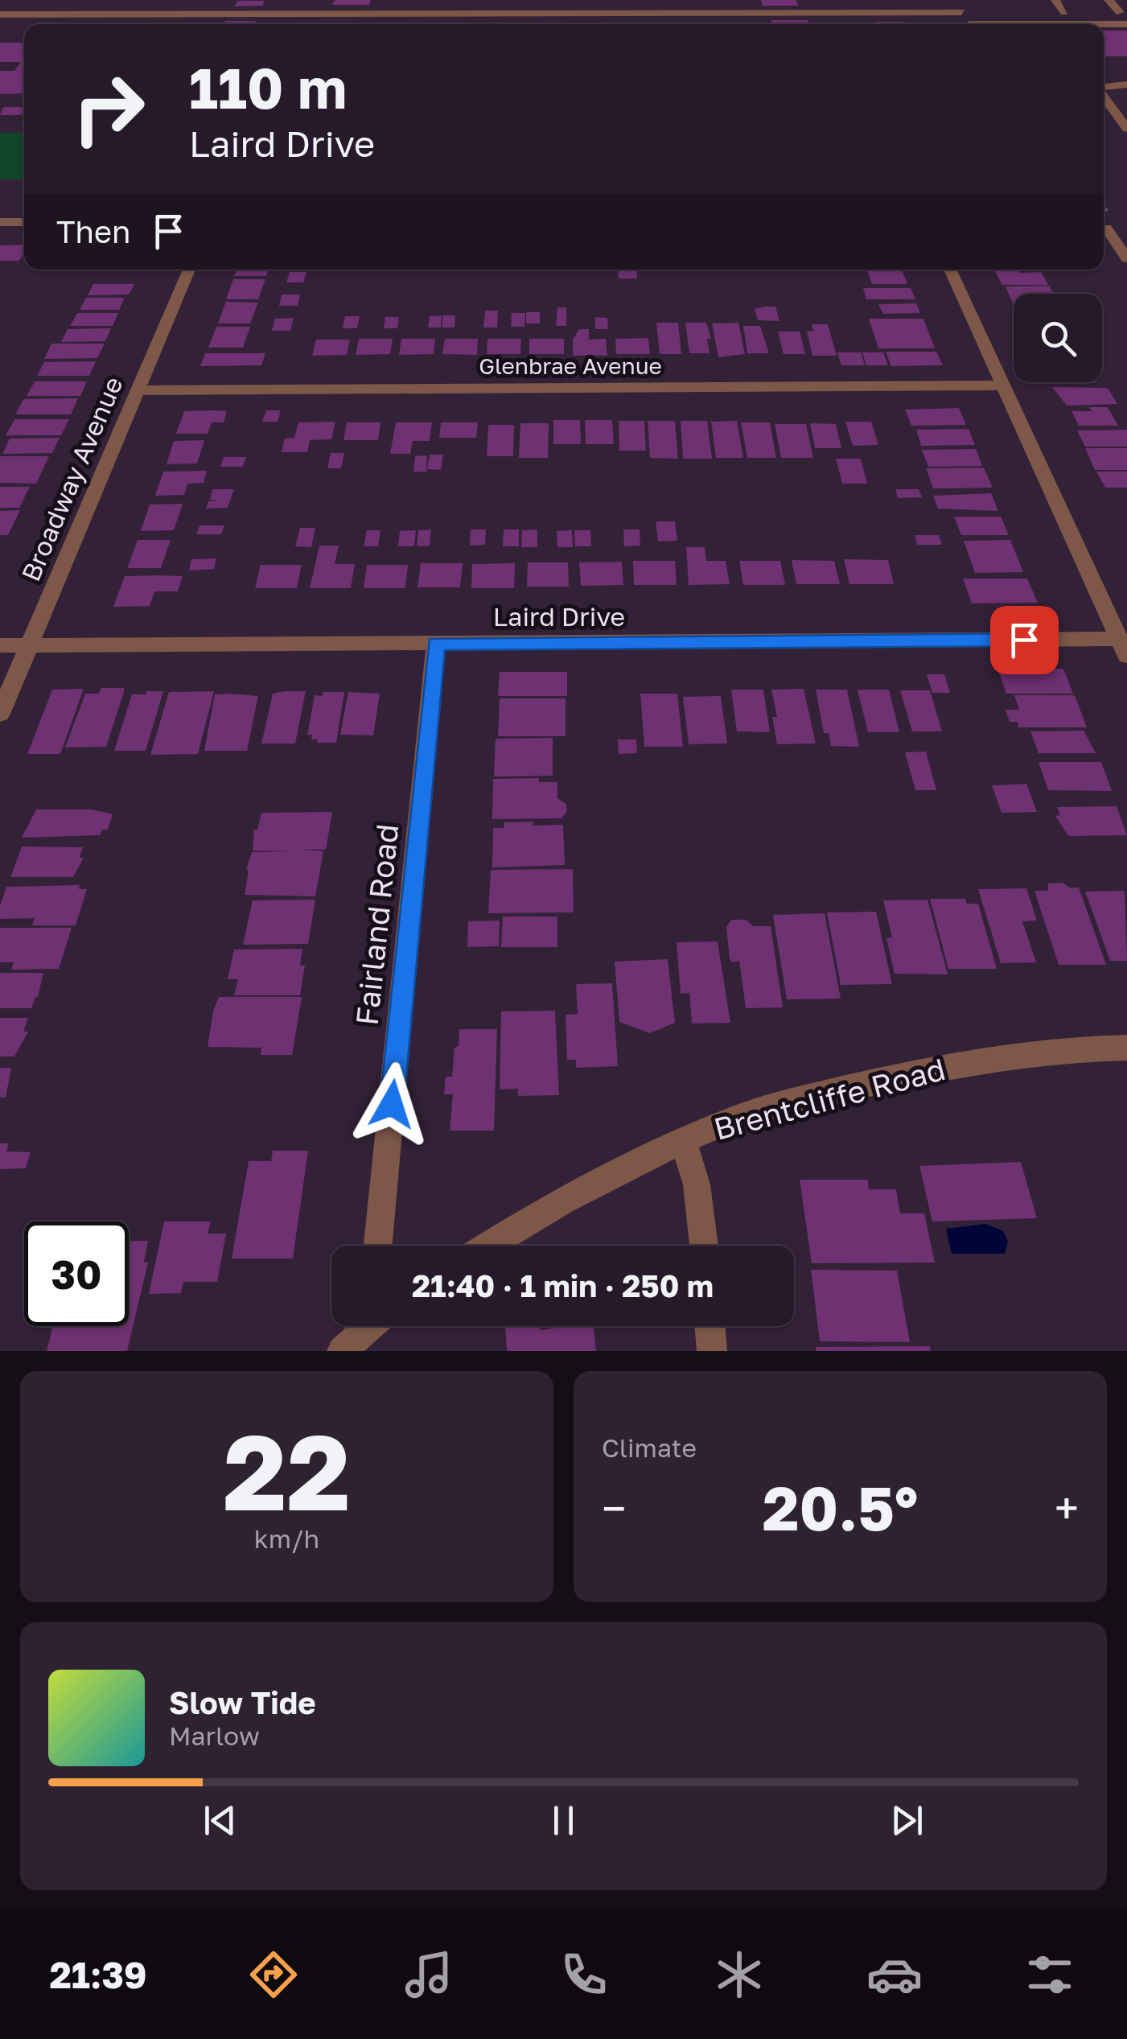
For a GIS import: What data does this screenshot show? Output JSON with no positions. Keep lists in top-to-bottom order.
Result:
{
  "streets": {
    "street": [
      "Glenbrae Avenue",
      "Broadway Avenue",
      "Laird Drive",
      "Fairland Road",
      "Brentcliffe Road"
    ]
  },
  "crossings": [
    ["Glenbrae Avenue", "Broadway Avenue"],
    ["Broadway Avenue", "Laird Drive"],
    ["Laird Drive", "Fairland Road"]
  ],
  "page": {
    "turn": ["110 m", "Laird Drive"],
    "then": "Then",
    "limit": "30",
    "trip": "21:40 · 1 min · 250 m",
    "tile": [
      ["22", "km/h"],
      "Climate"
    ],
    "heat": ["−", "20.5°", "+"],
    "song": ["Slow Tide", "Marlow"],
    "tabs": "21:39"
  }
}
